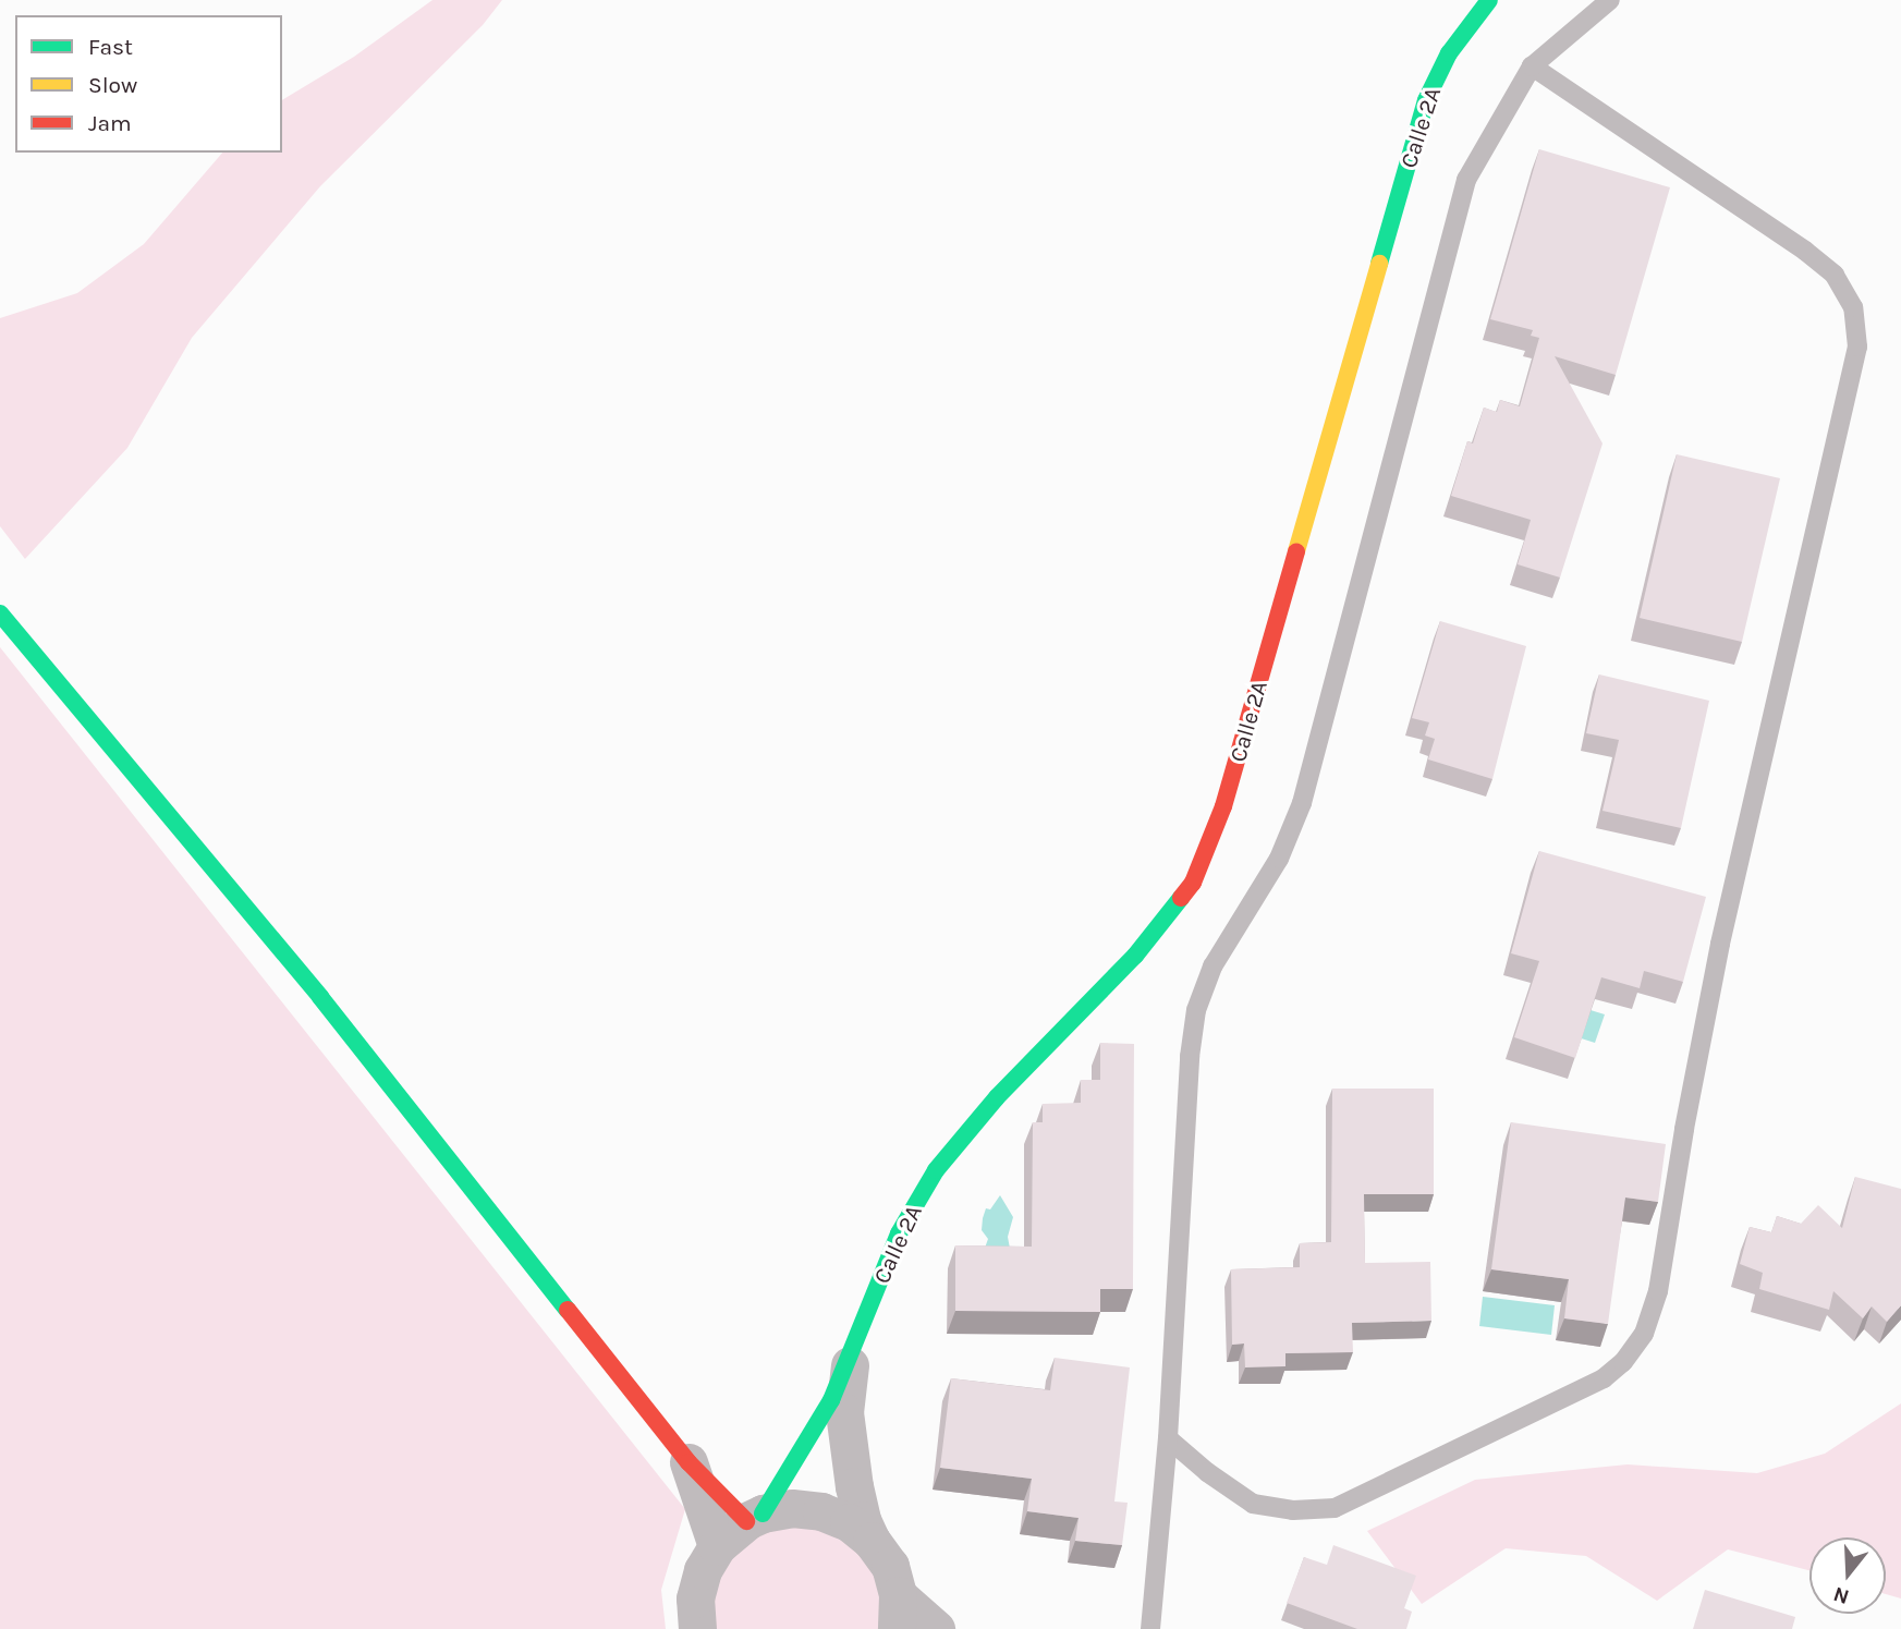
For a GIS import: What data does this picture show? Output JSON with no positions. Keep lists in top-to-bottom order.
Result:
{
  "streets": {
    "street": ["Calle 2A"]
  },
  "legend": ["Fast", "Slow", "Jam"],
  "north": "bottom"
}
